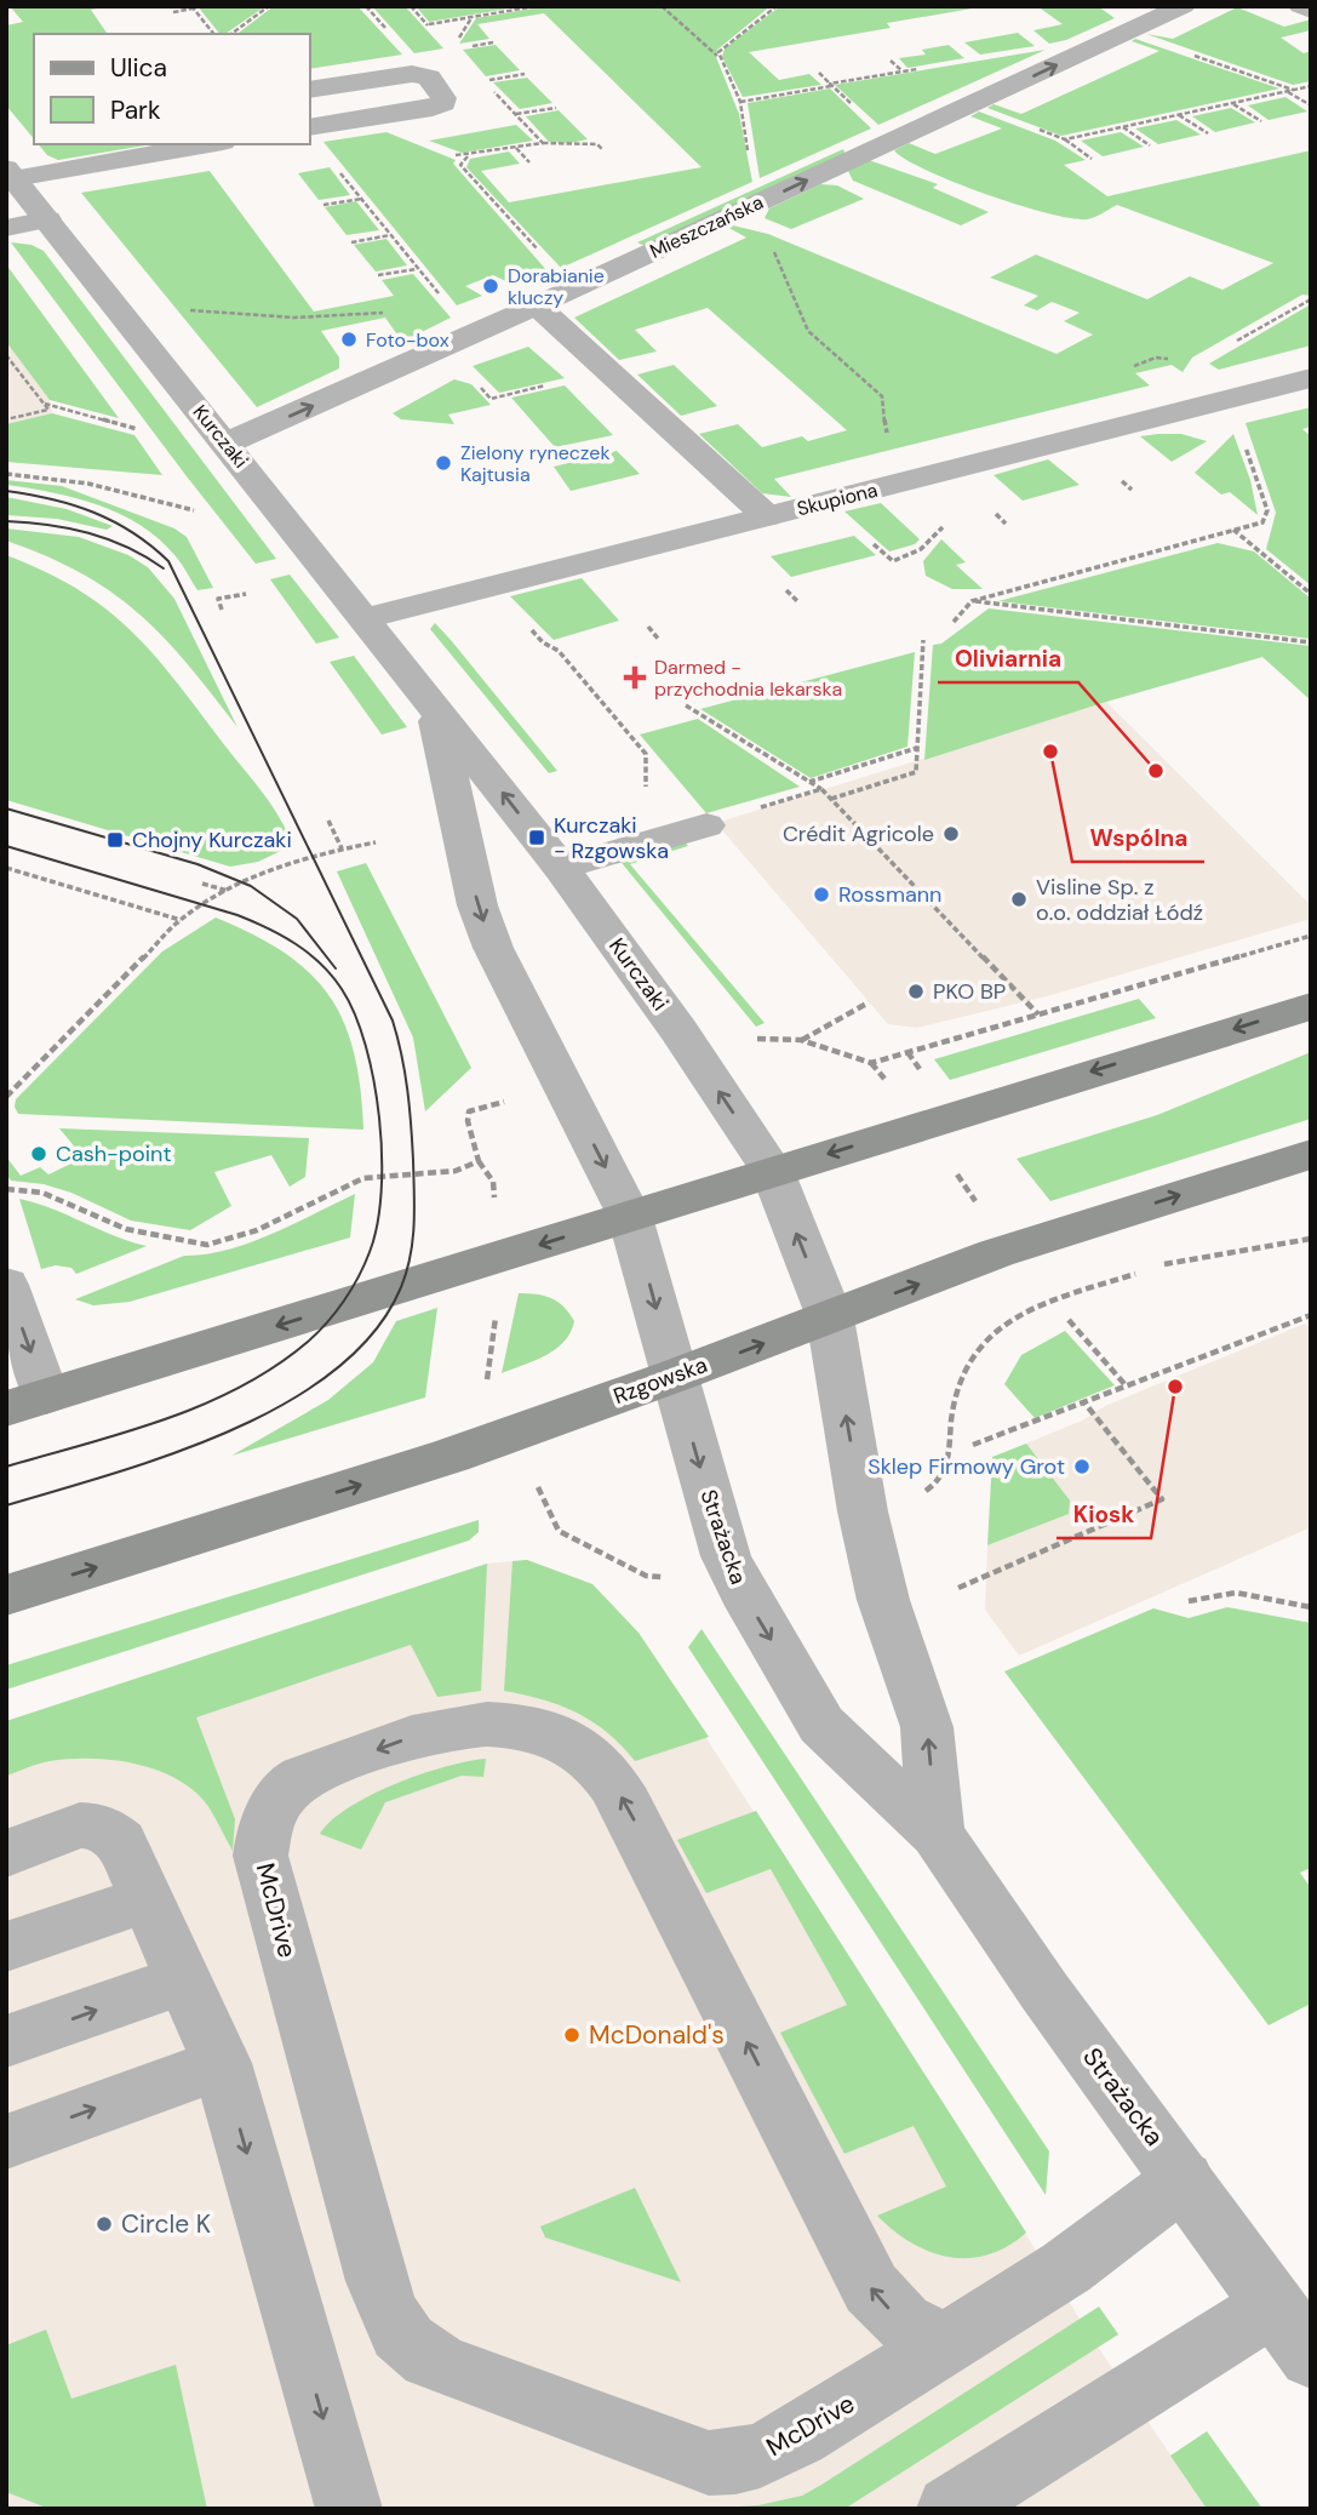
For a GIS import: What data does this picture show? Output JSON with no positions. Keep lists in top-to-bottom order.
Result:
{
  "streets": {
    "main road": ["Rzgowska"],
    "street": [
      "Mieszczańska",
      "Kurczaki",
      "Skupiona",
      "Strażacka",
      "McDrive"
    ]
  },
  "crossings": [
    ["Mieszczańska", "Kurczaki"],
    ["Kurczaki", "Skupiona"],
    ["Kurczaki", "Rzgowska"],
    ["Kurczaki", "Strażacka"],
    ["Rzgowska", "Strażacka"],
    ["Strażacka", "McDrive"]
  ],
  "one_way": ["Mieszczańska"],
  "places": {
    "other": [
      "Dorabianie kluczy",
      "Foto-box",
      "Zielony ryneczek Kajtusia",
      "Wspólna",
      "Oliviarnia",
      "Crédit Agricole",
      "Rossmann",
      "Visline Sp. z o.o. oddział Łódź",
      "PKO BP",
      "Cash-point",
      "Kiosk",
      "Sklep Firmowy Grot",
      "McDonald's",
      "Circle K"
    ],
    "health": ["Darmed - przychodnia lekarska"],
    "transit": ["Kurczaki - Rzgowska", "Chojny Kurczaki"]
  },
  "legend": ["Ulica", "Park"]
}
